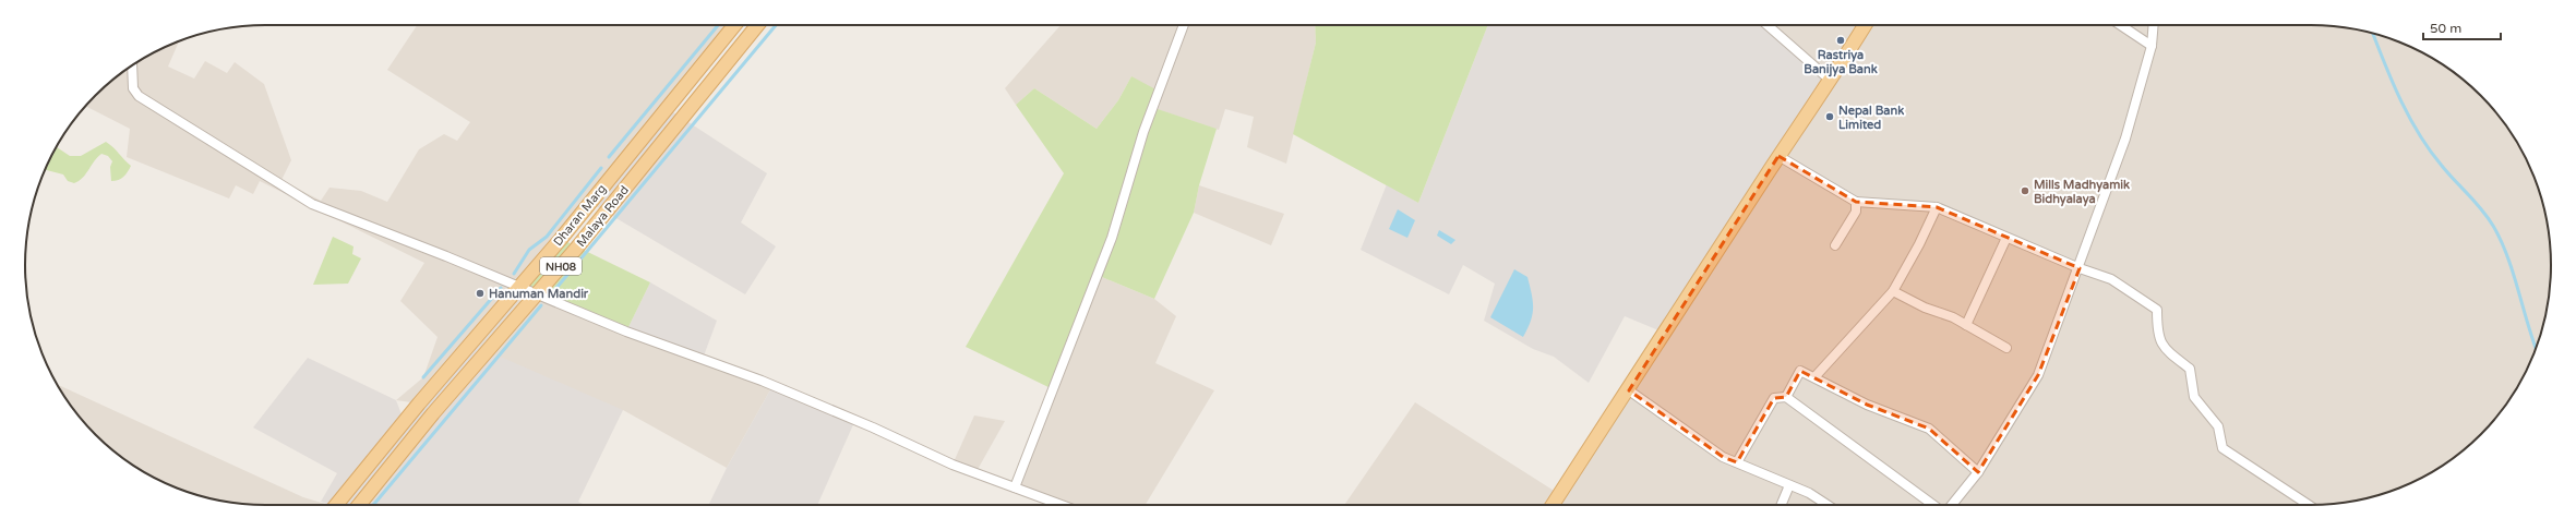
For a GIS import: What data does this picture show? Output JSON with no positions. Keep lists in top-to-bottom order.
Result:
{
  "streets": {
    "main road": ["Dharan Marg", "Malaya Road", "NH08"]
  },
  "places": [
    "Rastriya Banijya Bank",
    "Nepal Bank Limited",
    "Mills Madhyamik Bidhyalaya",
    "Hanuman Mandir"
  ],
  "scale_bar": "50 m"
}
